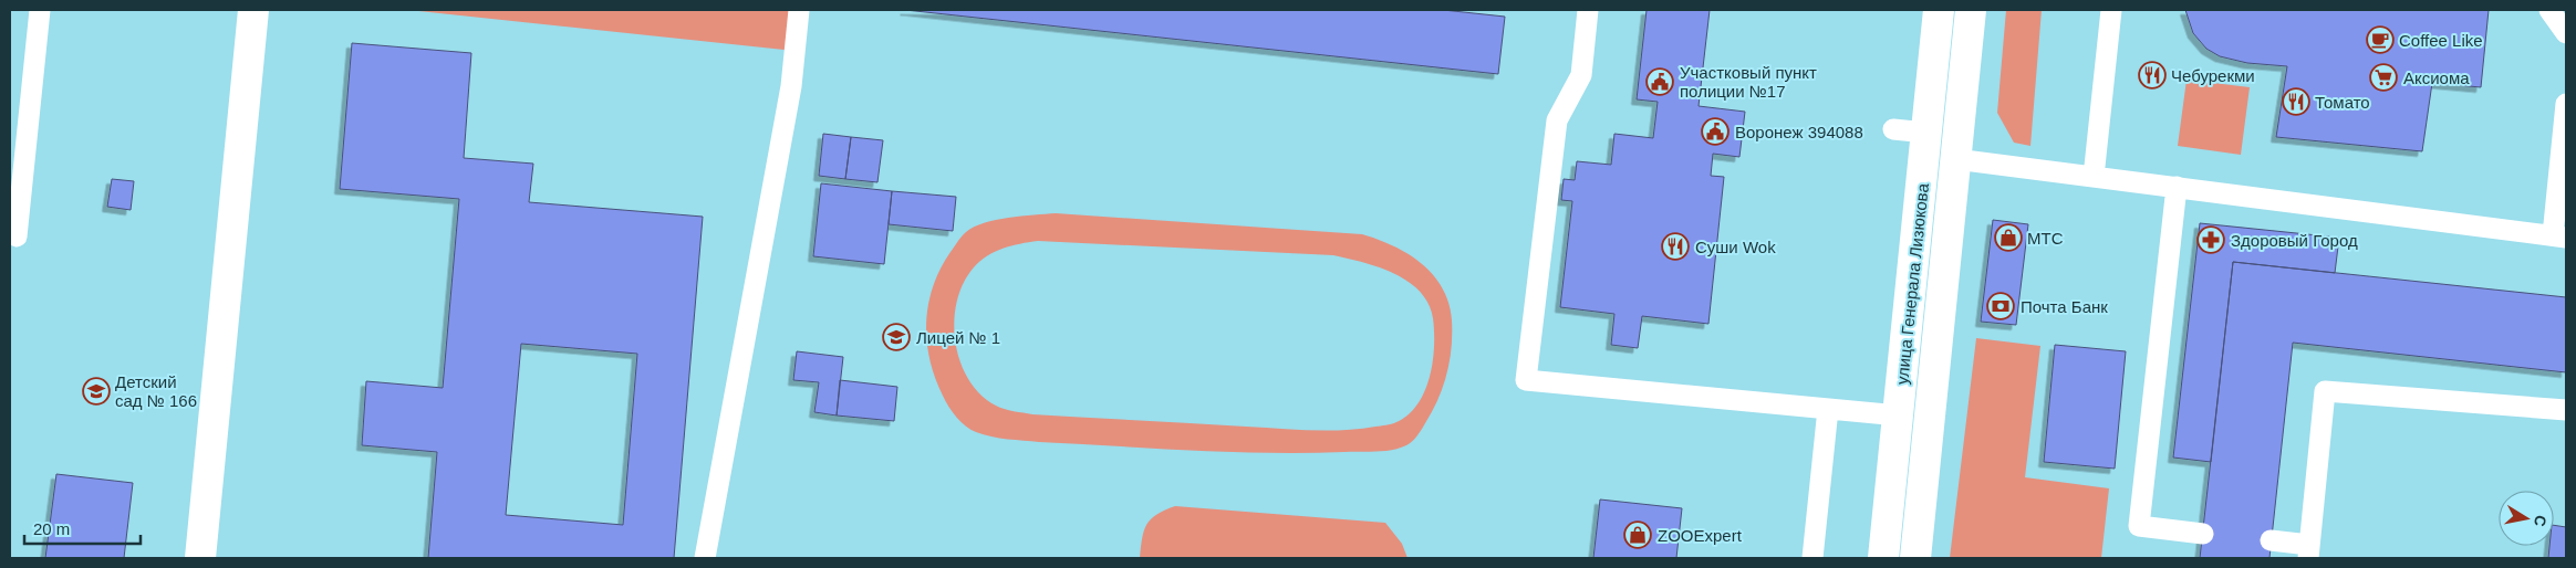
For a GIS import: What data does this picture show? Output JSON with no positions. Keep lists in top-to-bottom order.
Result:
{
  "streets": {
    "main road": ["улица Генерала Лизюкова"]
  },
  "places": {
    "cafe": ["Coffee Like"],
    "restaurant": ["Чебурекми", "Томато", "Суши Wok"],
    "supermarket": ["Аксиома"],
    "public building": ["Участковый пункт полиции №17", "Воронеж 394088"],
    "shop": ["МТС", "ZOOExpert"],
    "pharmacy": ["Здоровый Город"],
    "bank": ["Почта Банк"],
    "school or university": ["Лицей № 1", "Детский сад № 166"]
  },
  "scale_bar": "20 m",
  "north": "right"
}
